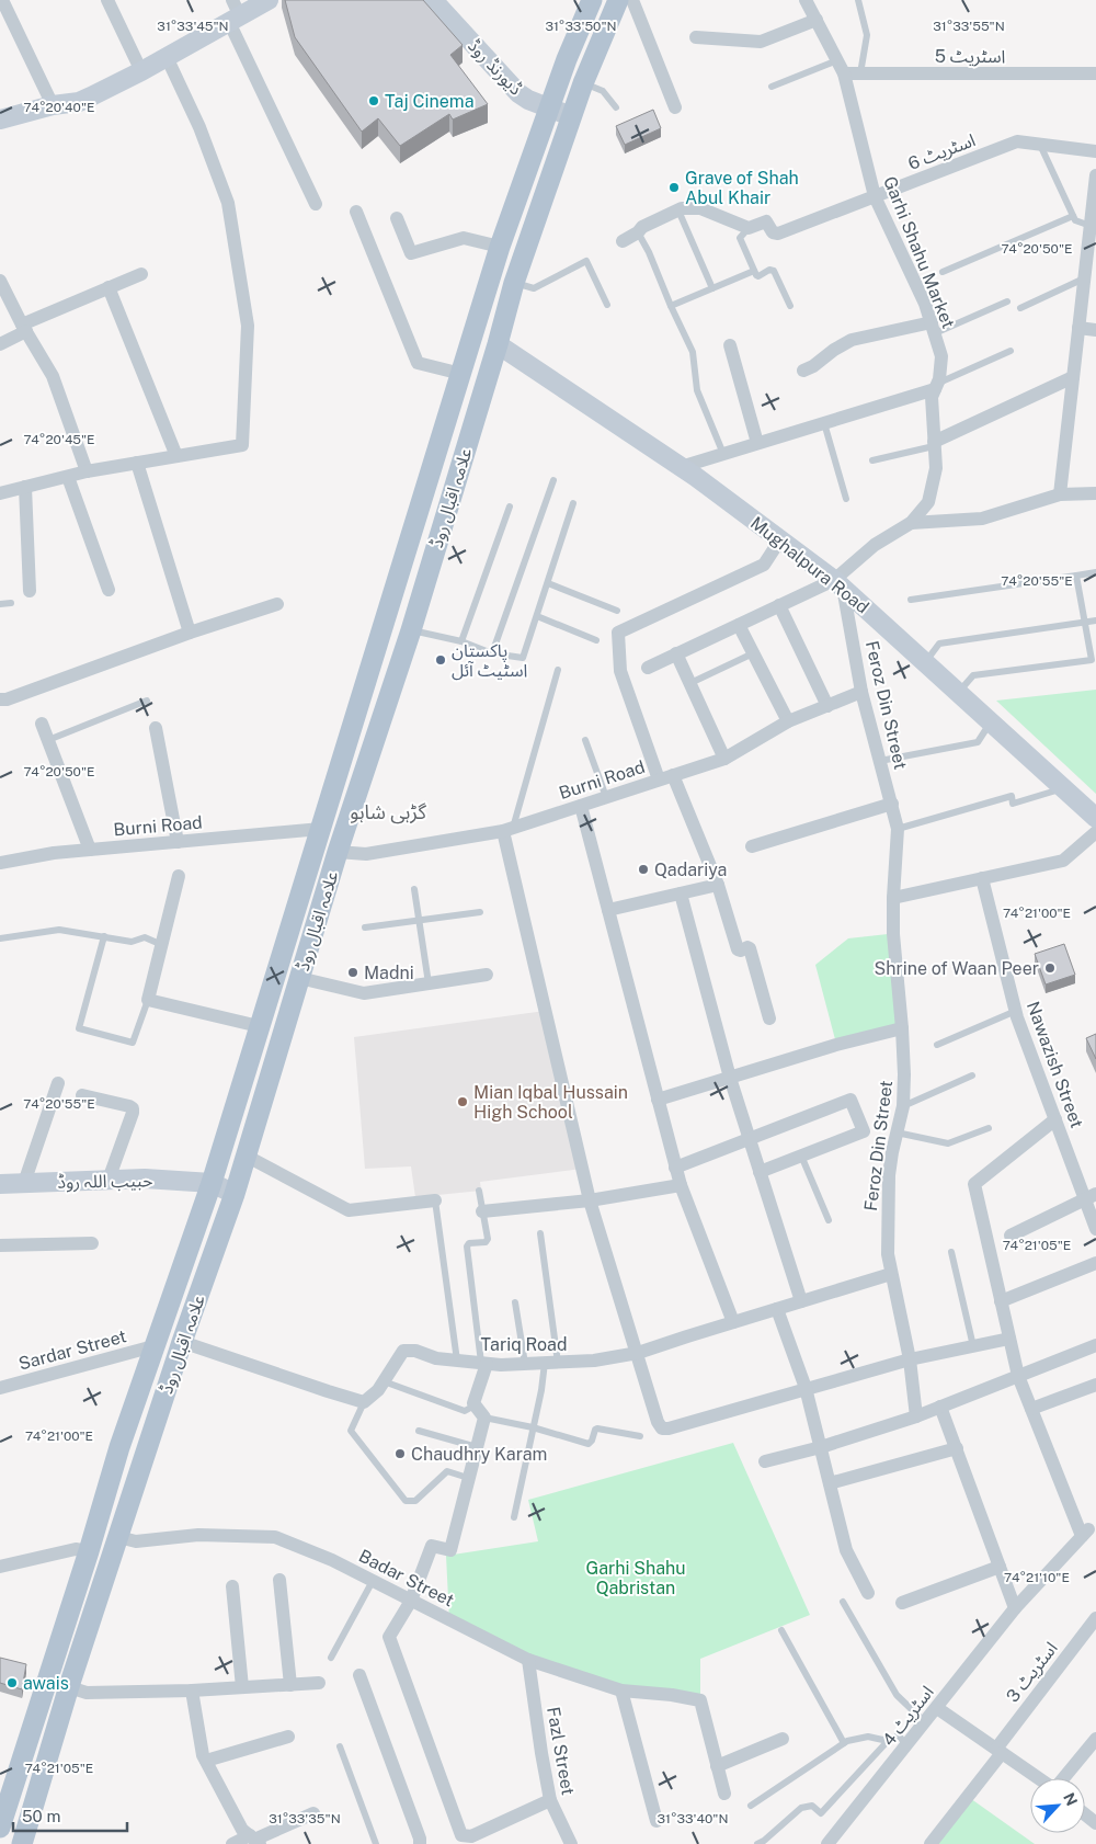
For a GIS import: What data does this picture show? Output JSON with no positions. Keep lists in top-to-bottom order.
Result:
{
  "streets": {
    "main road": [
      "ڈیورنڈ روڈ",
      "علامہ اقبال روڈ",
      "Mughalpura Road",
      "حبیب اللہ روڈ"
    ],
    "street": [
      "اسٹریٹ 5",
      "اسٹریٹ 6",
      "Garhi Shahu Market",
      "Feroz Din Street",
      "Burni Road",
      "Nawazish Street",
      "Tariq Road",
      "Sardar Street",
      "Badar Street",
      "اسٹریٹ 3",
      "اسٹریٹ 4",
      "Fazl Street"
    ]
  },
  "crossings": [
    ["اسٹریٹ 5", "Garhi Shahu Market"],
    ["ڈیورنڈ روڈ", "علامہ اقبال روڈ"],
    ["اسٹریٹ 6", "Garhi Shahu Market"],
    ["Garhi Shahu Market", "Mughalpura Road"],
    ["Garhi Shahu Market", "Feroz Din Street"],
    ["علامہ اقبال روڈ", "Mughalpura Road"],
    ["علامہ اقبال روڈ", "Burni Road"],
    ["علامہ اقبال روڈ", "حبیب اللہ روڈ"],
    ["علامہ اقبال روڈ", "Sardar Street"],
    ["علامہ اقبال روڈ", "Badar Street"],
    ["Mughalpura Road", "Feroz Din Street"],
    ["Feroz Din Street", "Burni Road"],
    ["Feroz Din Street", "Tariq Road"],
    ["Badar Street", "Fazl Street"]
  ],
  "districts": ["گڑہی شاہو"],
  "parks": ["Garhi Shahu Qabristan"],
  "places": [
    "Taj Cinema",
    "Grave of Shah Abul Khair",
    "پاکستان اسٹیٹ آئل",
    "Qadariya",
    "Shrine of Waan Peer",
    "Madni",
    "Mian Iqbal Hussain High School",
    "Chaudhry Karam",
    "awais"
  ],
  "scale_bar": "50 m",
  "north": "top right",
  "coordinates": [
    "31°33'45\"N",
    "31°33'50\"N",
    "31°33'55\"N",
    "74°20'40\"E",
    "74°20'50\"E",
    "74°20'45\"E",
    "74°20'55\"E",
    "74°21'00\"E",
    "74°21'05\"E",
    "74°21'10\"E",
    "31°33'35\"N",
    "31°33'40\"N"
  ]
}
